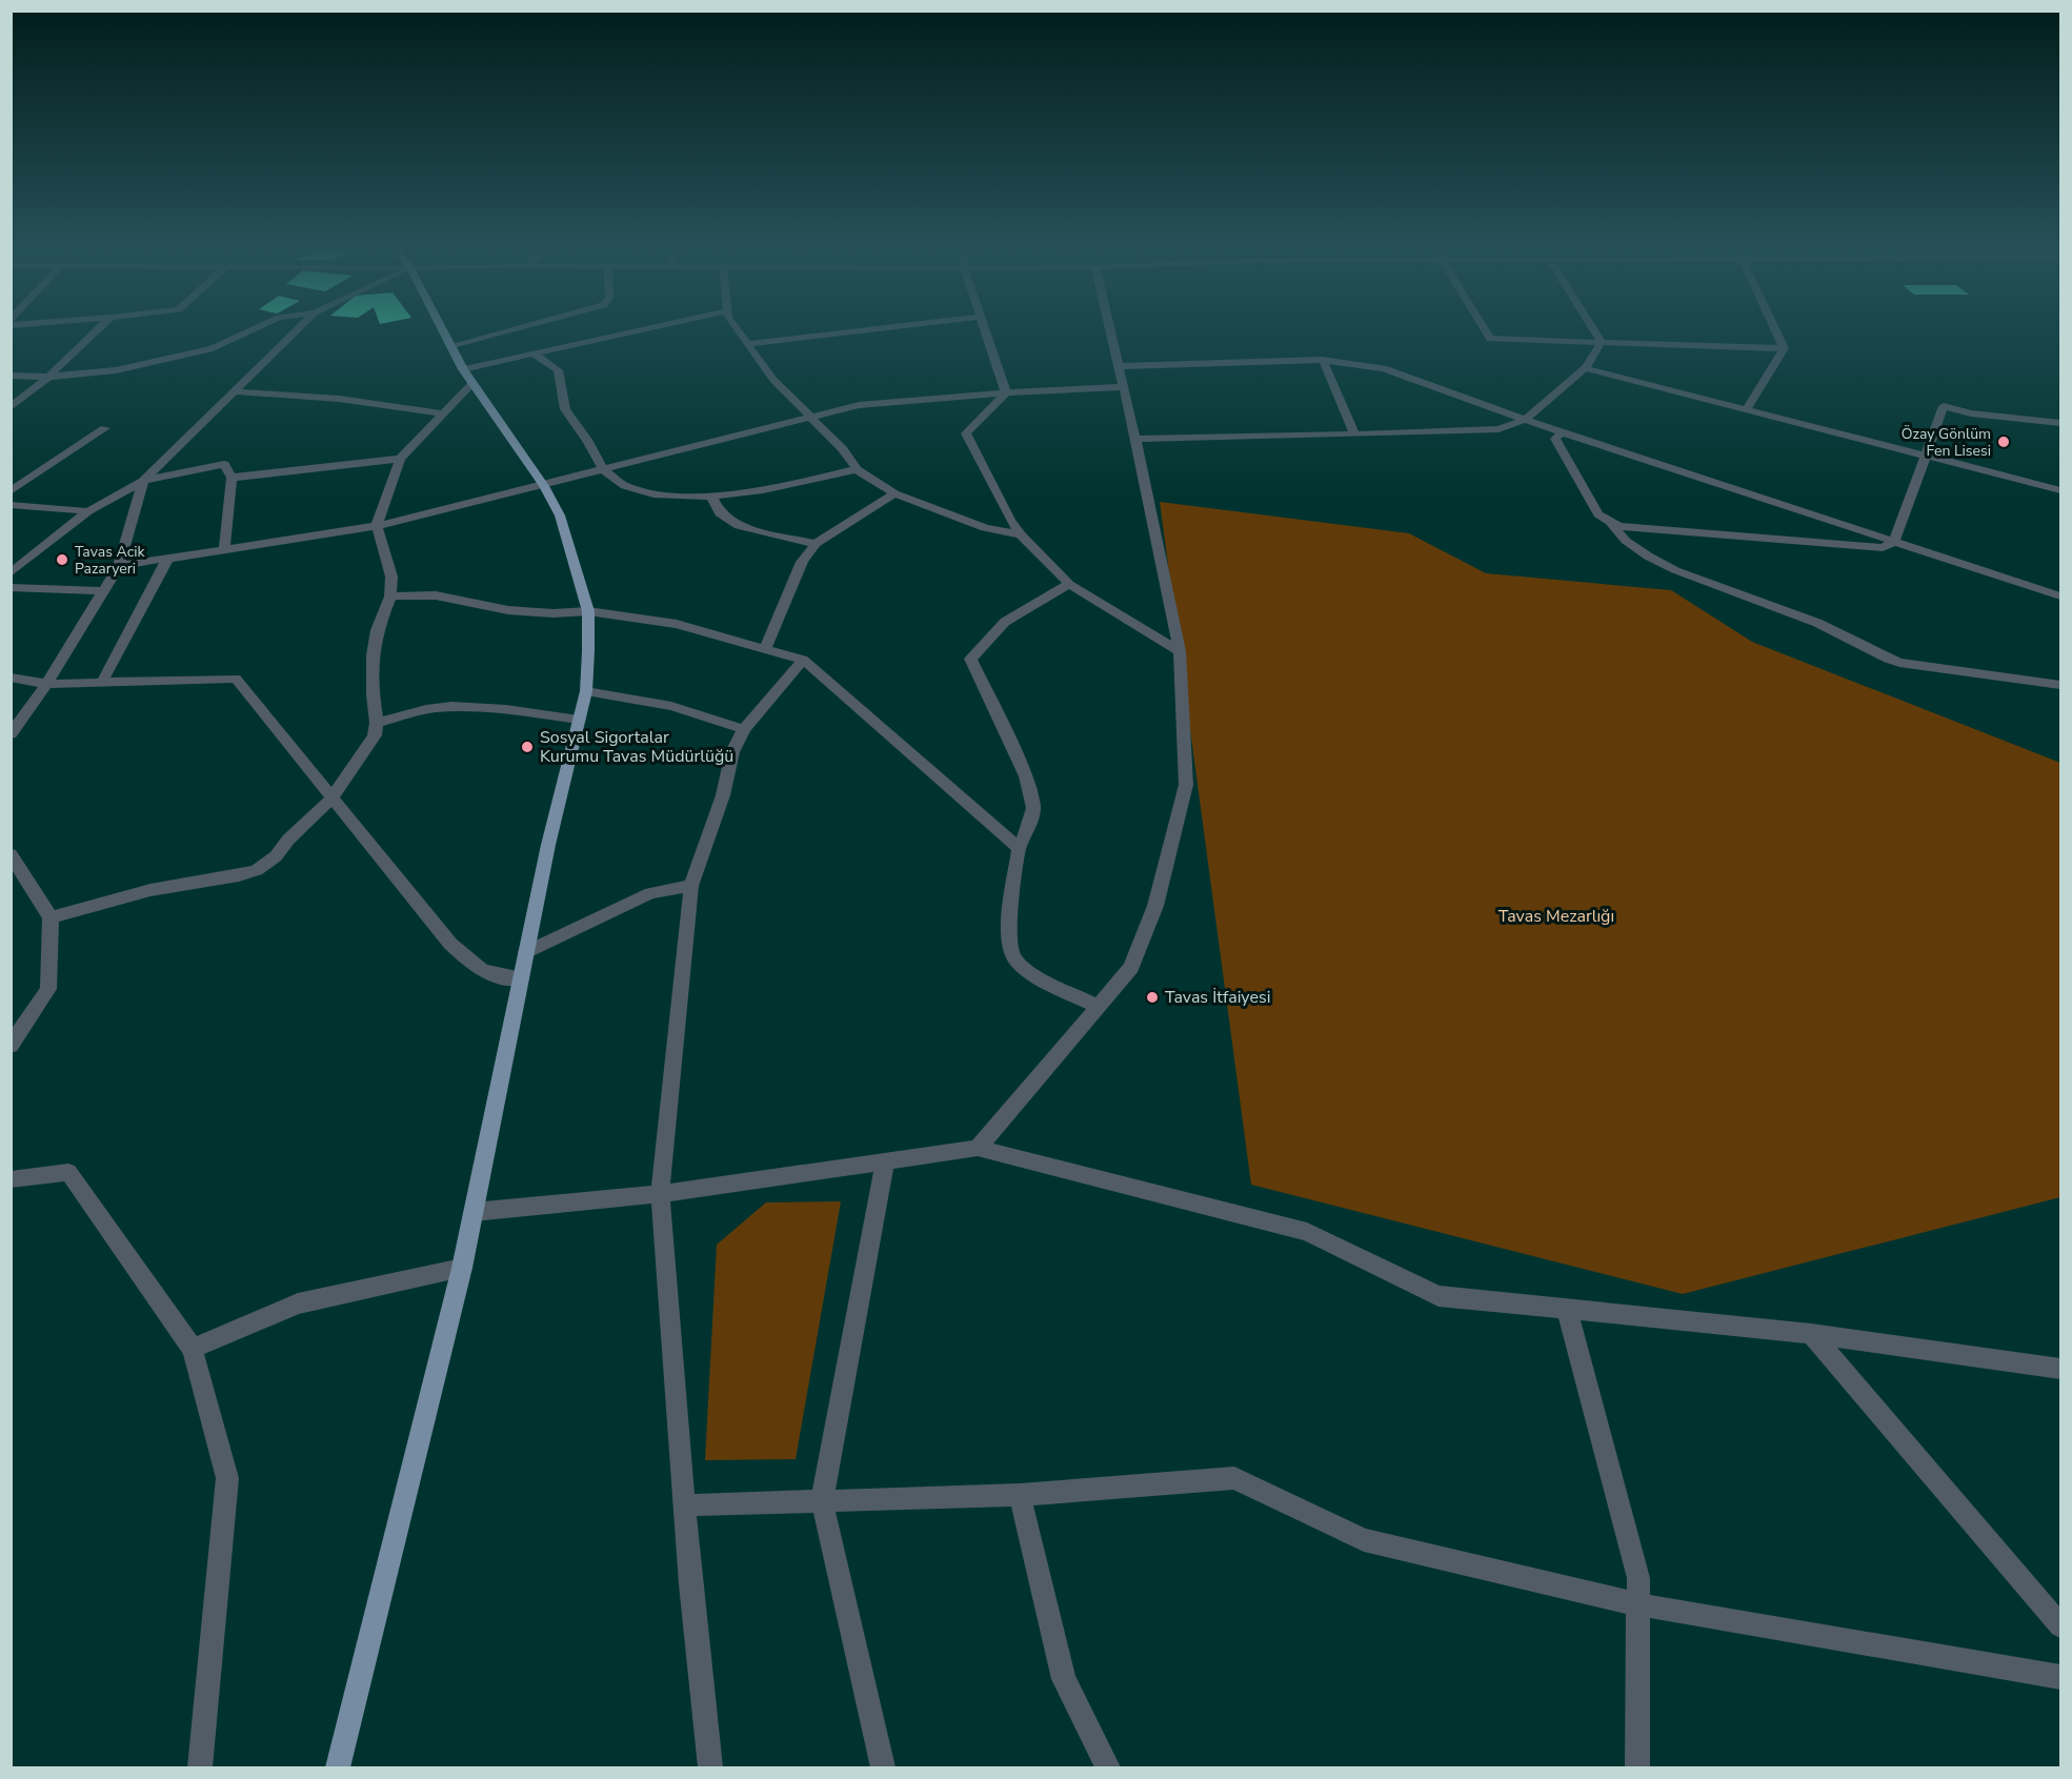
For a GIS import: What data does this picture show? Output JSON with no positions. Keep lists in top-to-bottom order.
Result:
{
  "parks": ["Tavas Mezarlığı"],
  "places": [
    "Özay Gönlüm Fen Lisesi",
    "Tavas Acik Pazaryeri",
    "Sosyal Sigortalar Kurumu Tavas Müdürlüğü",
    "Tavas İtfaiyesi"
  ]
}
